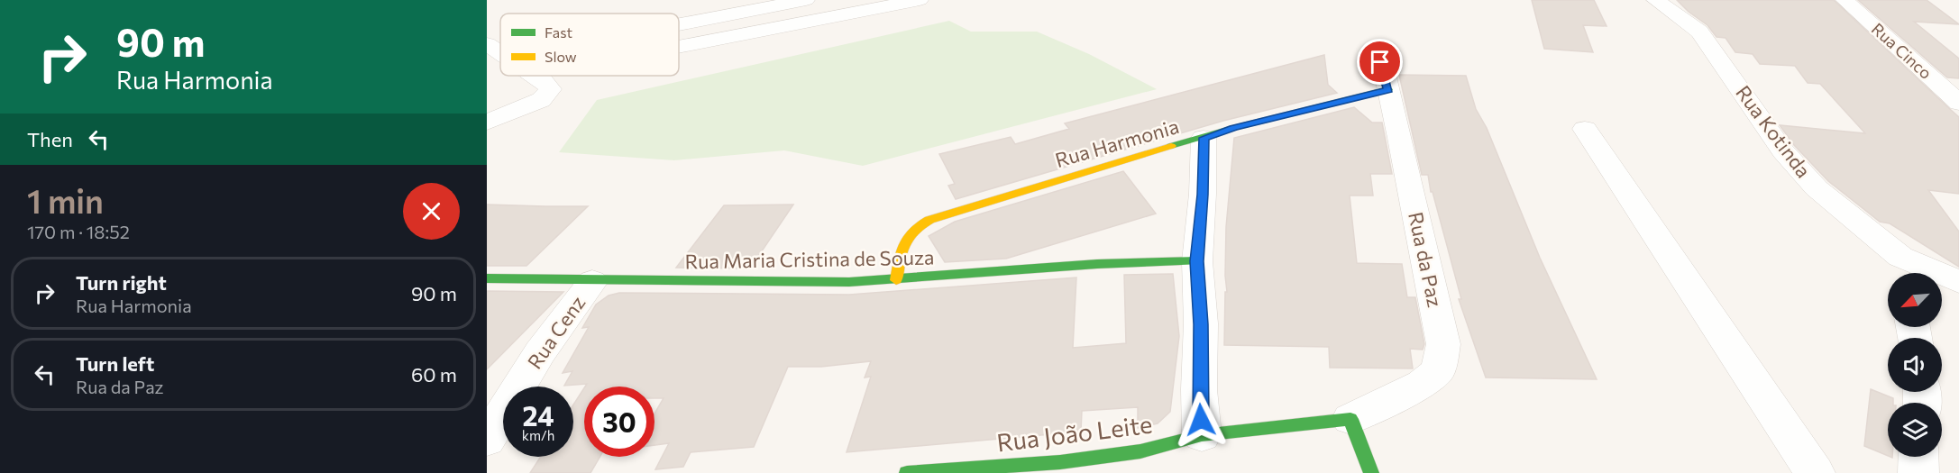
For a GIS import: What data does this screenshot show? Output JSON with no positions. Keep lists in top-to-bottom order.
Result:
{
  "streets": {
    "street": [
      "Rua Cinco",
      "Rua Kotinda",
      "Rua Harmonia",
      "Rua Maria Cristina de Souza",
      "Rua da Paz",
      "Rua Cenz",
      "Rua João Leite"
    ]
  },
  "crossings": [
    ["Rua Harmonia", "Rua Maria Cristina de Souza"],
    ["Rua Harmonia", "Rua da Paz"],
    ["Rua Maria Cristina de Souza", "Rua Cenz"],
    ["Rua da Paz", "Rua João Leite"]
  ],
  "legend": ["Fast", "Slow"],
  "north": "bottom left",
  "page": {
    "turn": ["90 m", "Rua Harmonia"],
    "then": "Then",
    "heading": ["1 min", "170 m · 18:52"],
    "list": [
      {
        "name": "Turn right",
        "note": "Rua Harmonia",
        "value": "90 m"
      },
      {
        "name": "Turn left",
        "note": "Rua da Paz",
        "value": "60 m"
      }
    ],
    "speed": "24 km/h",
    "limit": "30"
  }
}
